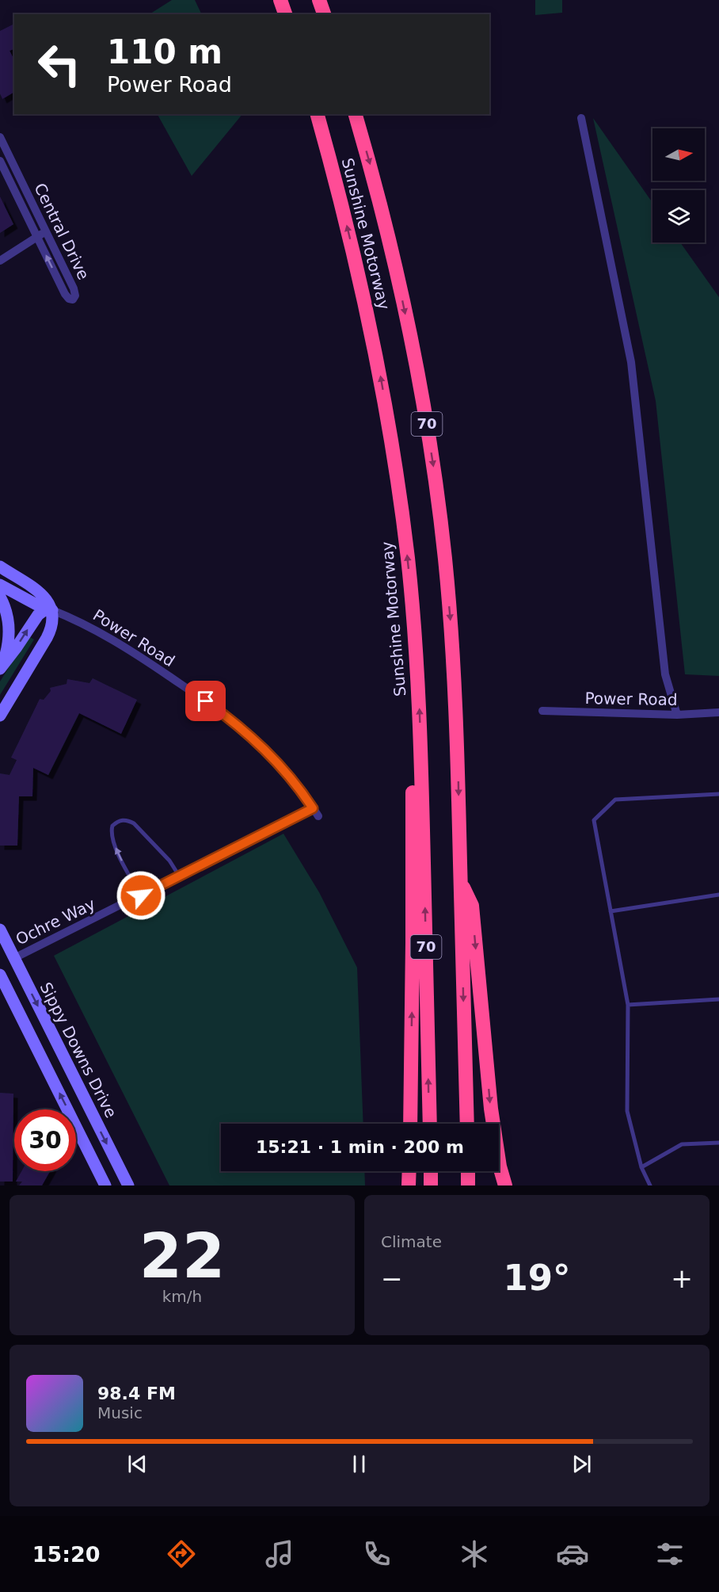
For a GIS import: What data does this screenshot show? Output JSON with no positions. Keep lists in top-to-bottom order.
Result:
{
  "streets": {
    "highway": ["Sunshine Motorway", "70"],
    "main road": ["Sippy Downs Drive"],
    "street": ["Central Drive", "Power Road", "Ochre Way"]
  },
  "crossings": [
    ["Power Road", "Ochre Way"],
    ["Ochre Way", "Sippy Downs Drive"]
  ],
  "north": "right",
  "page": {
    "turn": ["110 m", "Power Road"],
    "limit": "30",
    "trip": "15:21 · 1 min · 200 m",
    "tile": [
      ["22", "km/h"],
      "Climate"
    ],
    "heat": ["−", "19°", "+"],
    "song": ["98.4 FM", "Music"],
    "tabs": "15:20"
  }
}
